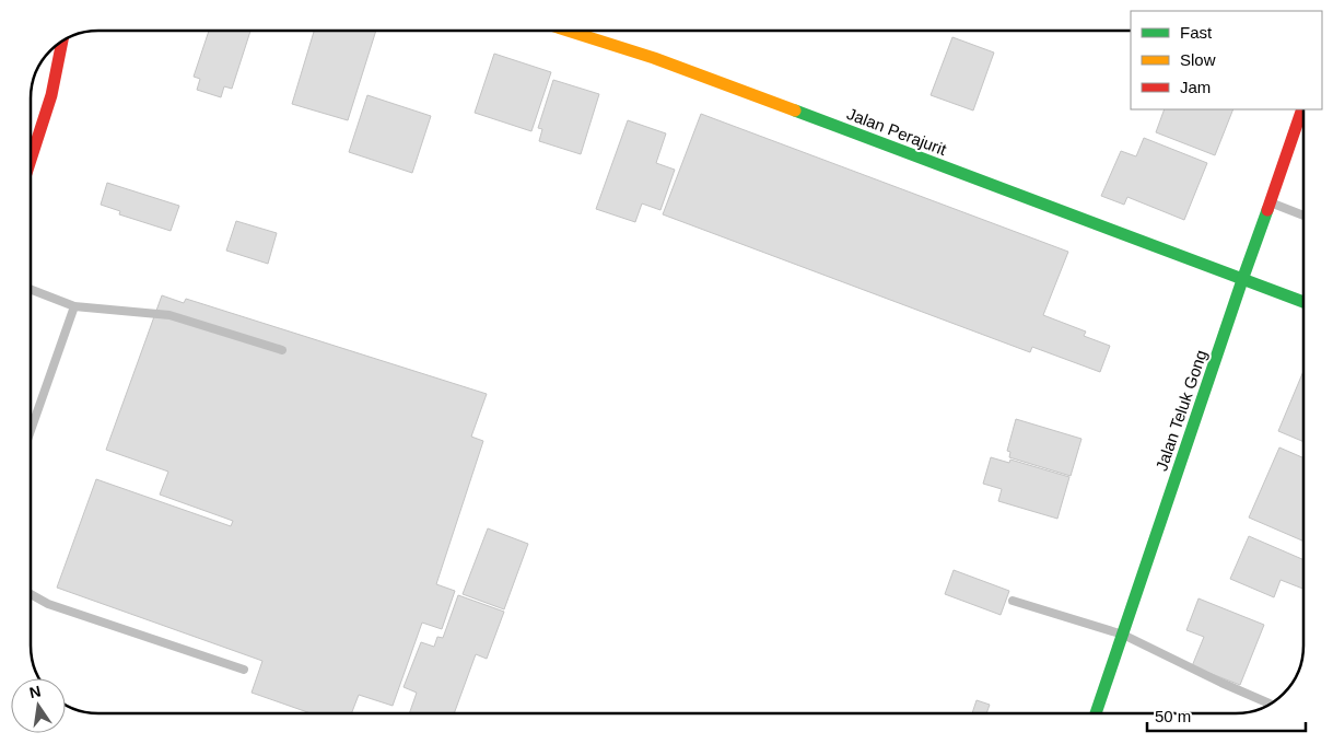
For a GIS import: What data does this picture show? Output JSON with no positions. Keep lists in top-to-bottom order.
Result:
{
  "streets": {
    "street": ["Jalan Perajurit", "Jalan Teluk Gong"]
  },
  "crossings": [
    ["Jalan Perajurit", "Jalan Teluk Gong"]
  ],
  "legend": ["Fast", "Slow", "Jam"],
  "scale_bar": "50 m",
  "north": "top"
}
